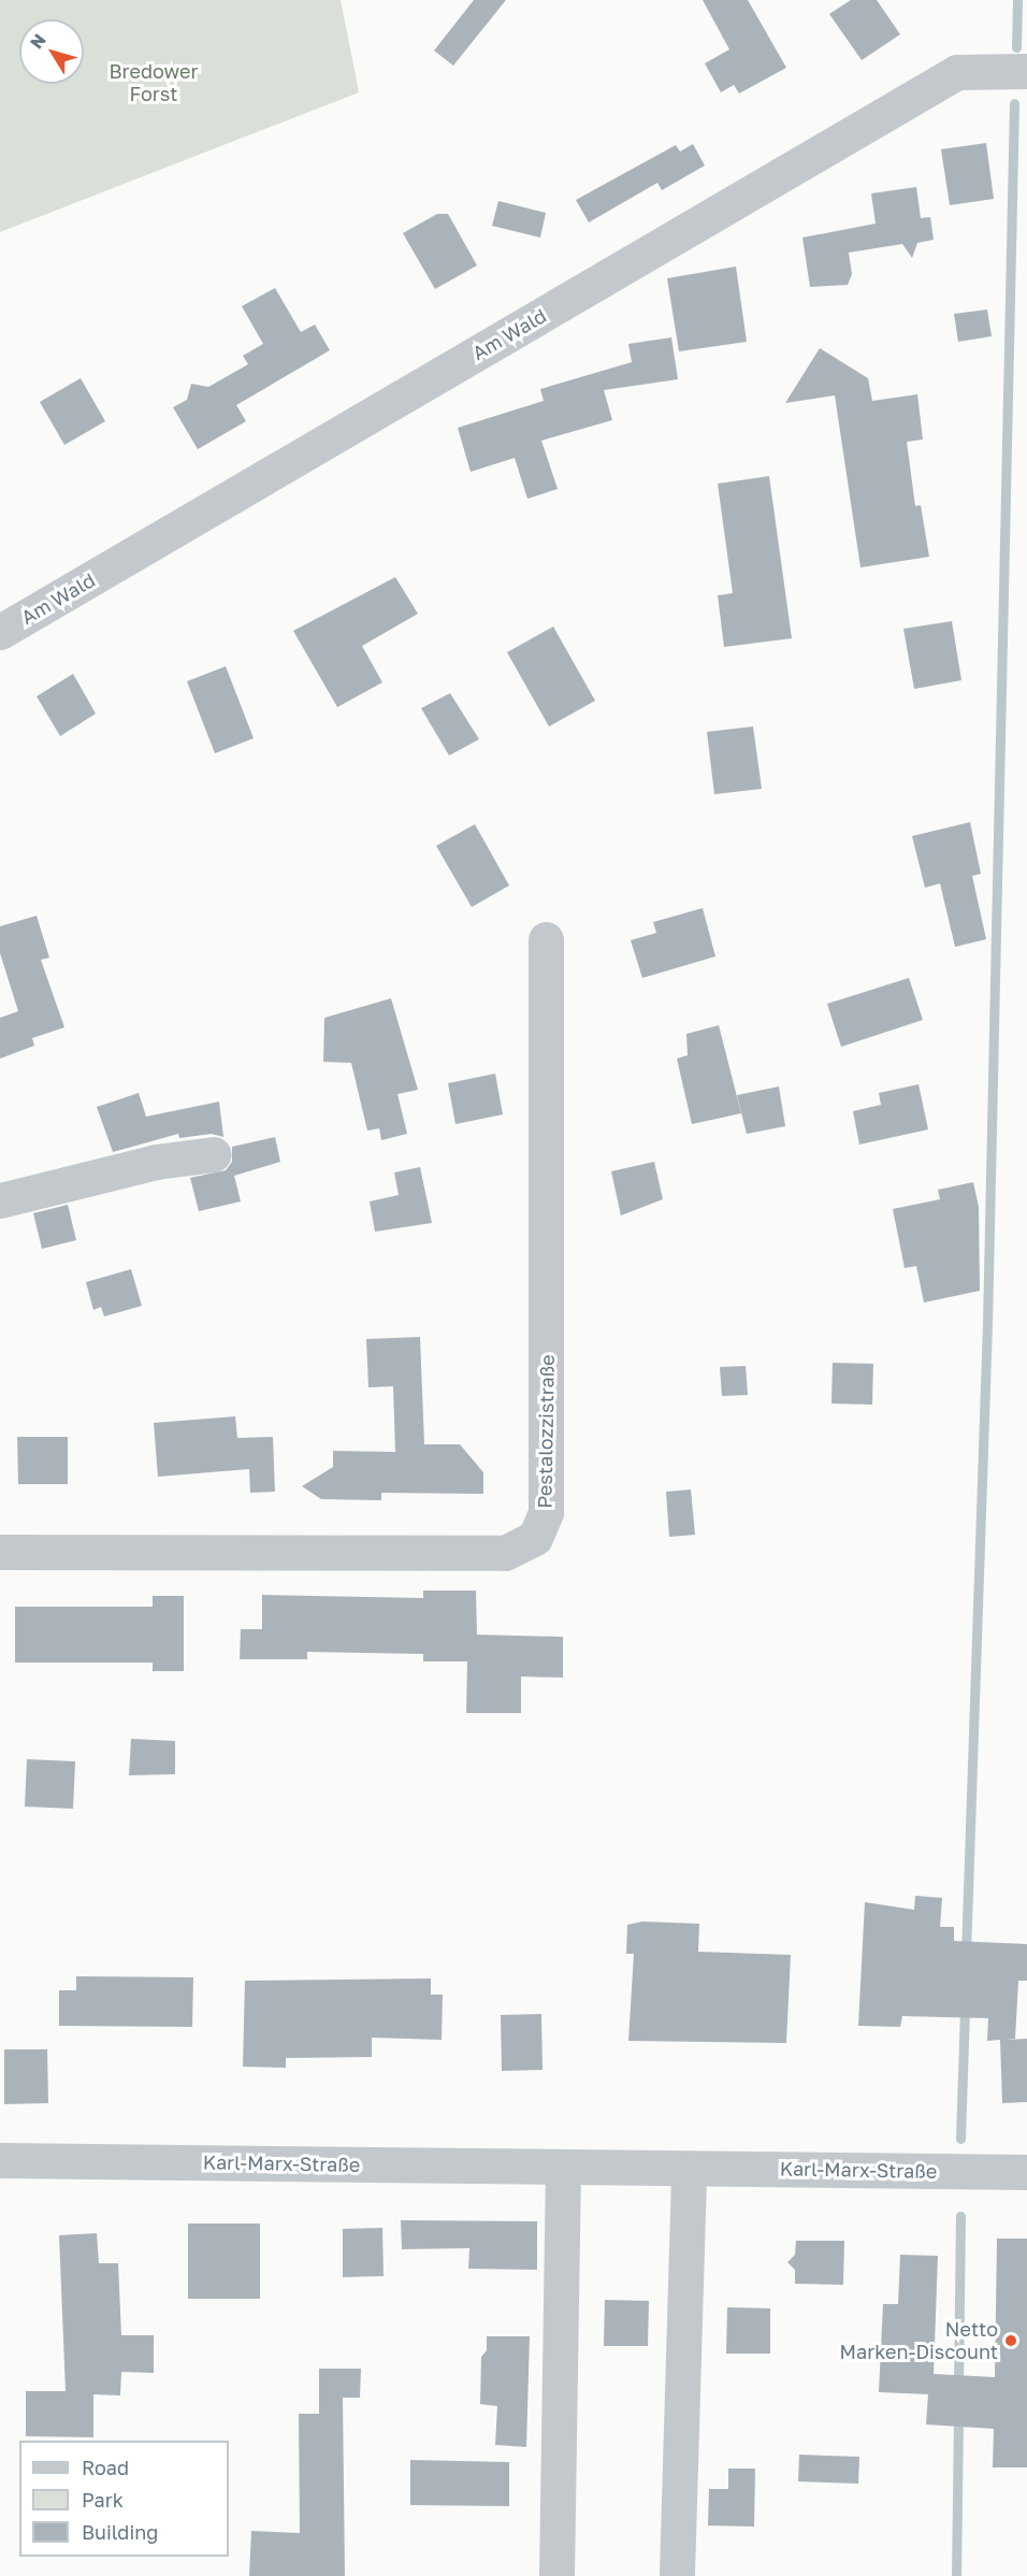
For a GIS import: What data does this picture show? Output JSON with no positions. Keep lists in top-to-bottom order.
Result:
{
  "streets": {
    "street": ["Am Wald", "Pestalozzistraße", "Karl-Marx-Straße"]
  },
  "parks": ["Bredower Forst"],
  "places": ["Netto Marken-Discount"],
  "legend": ["Road", "Park", "Building"],
  "north": "top left"
}
